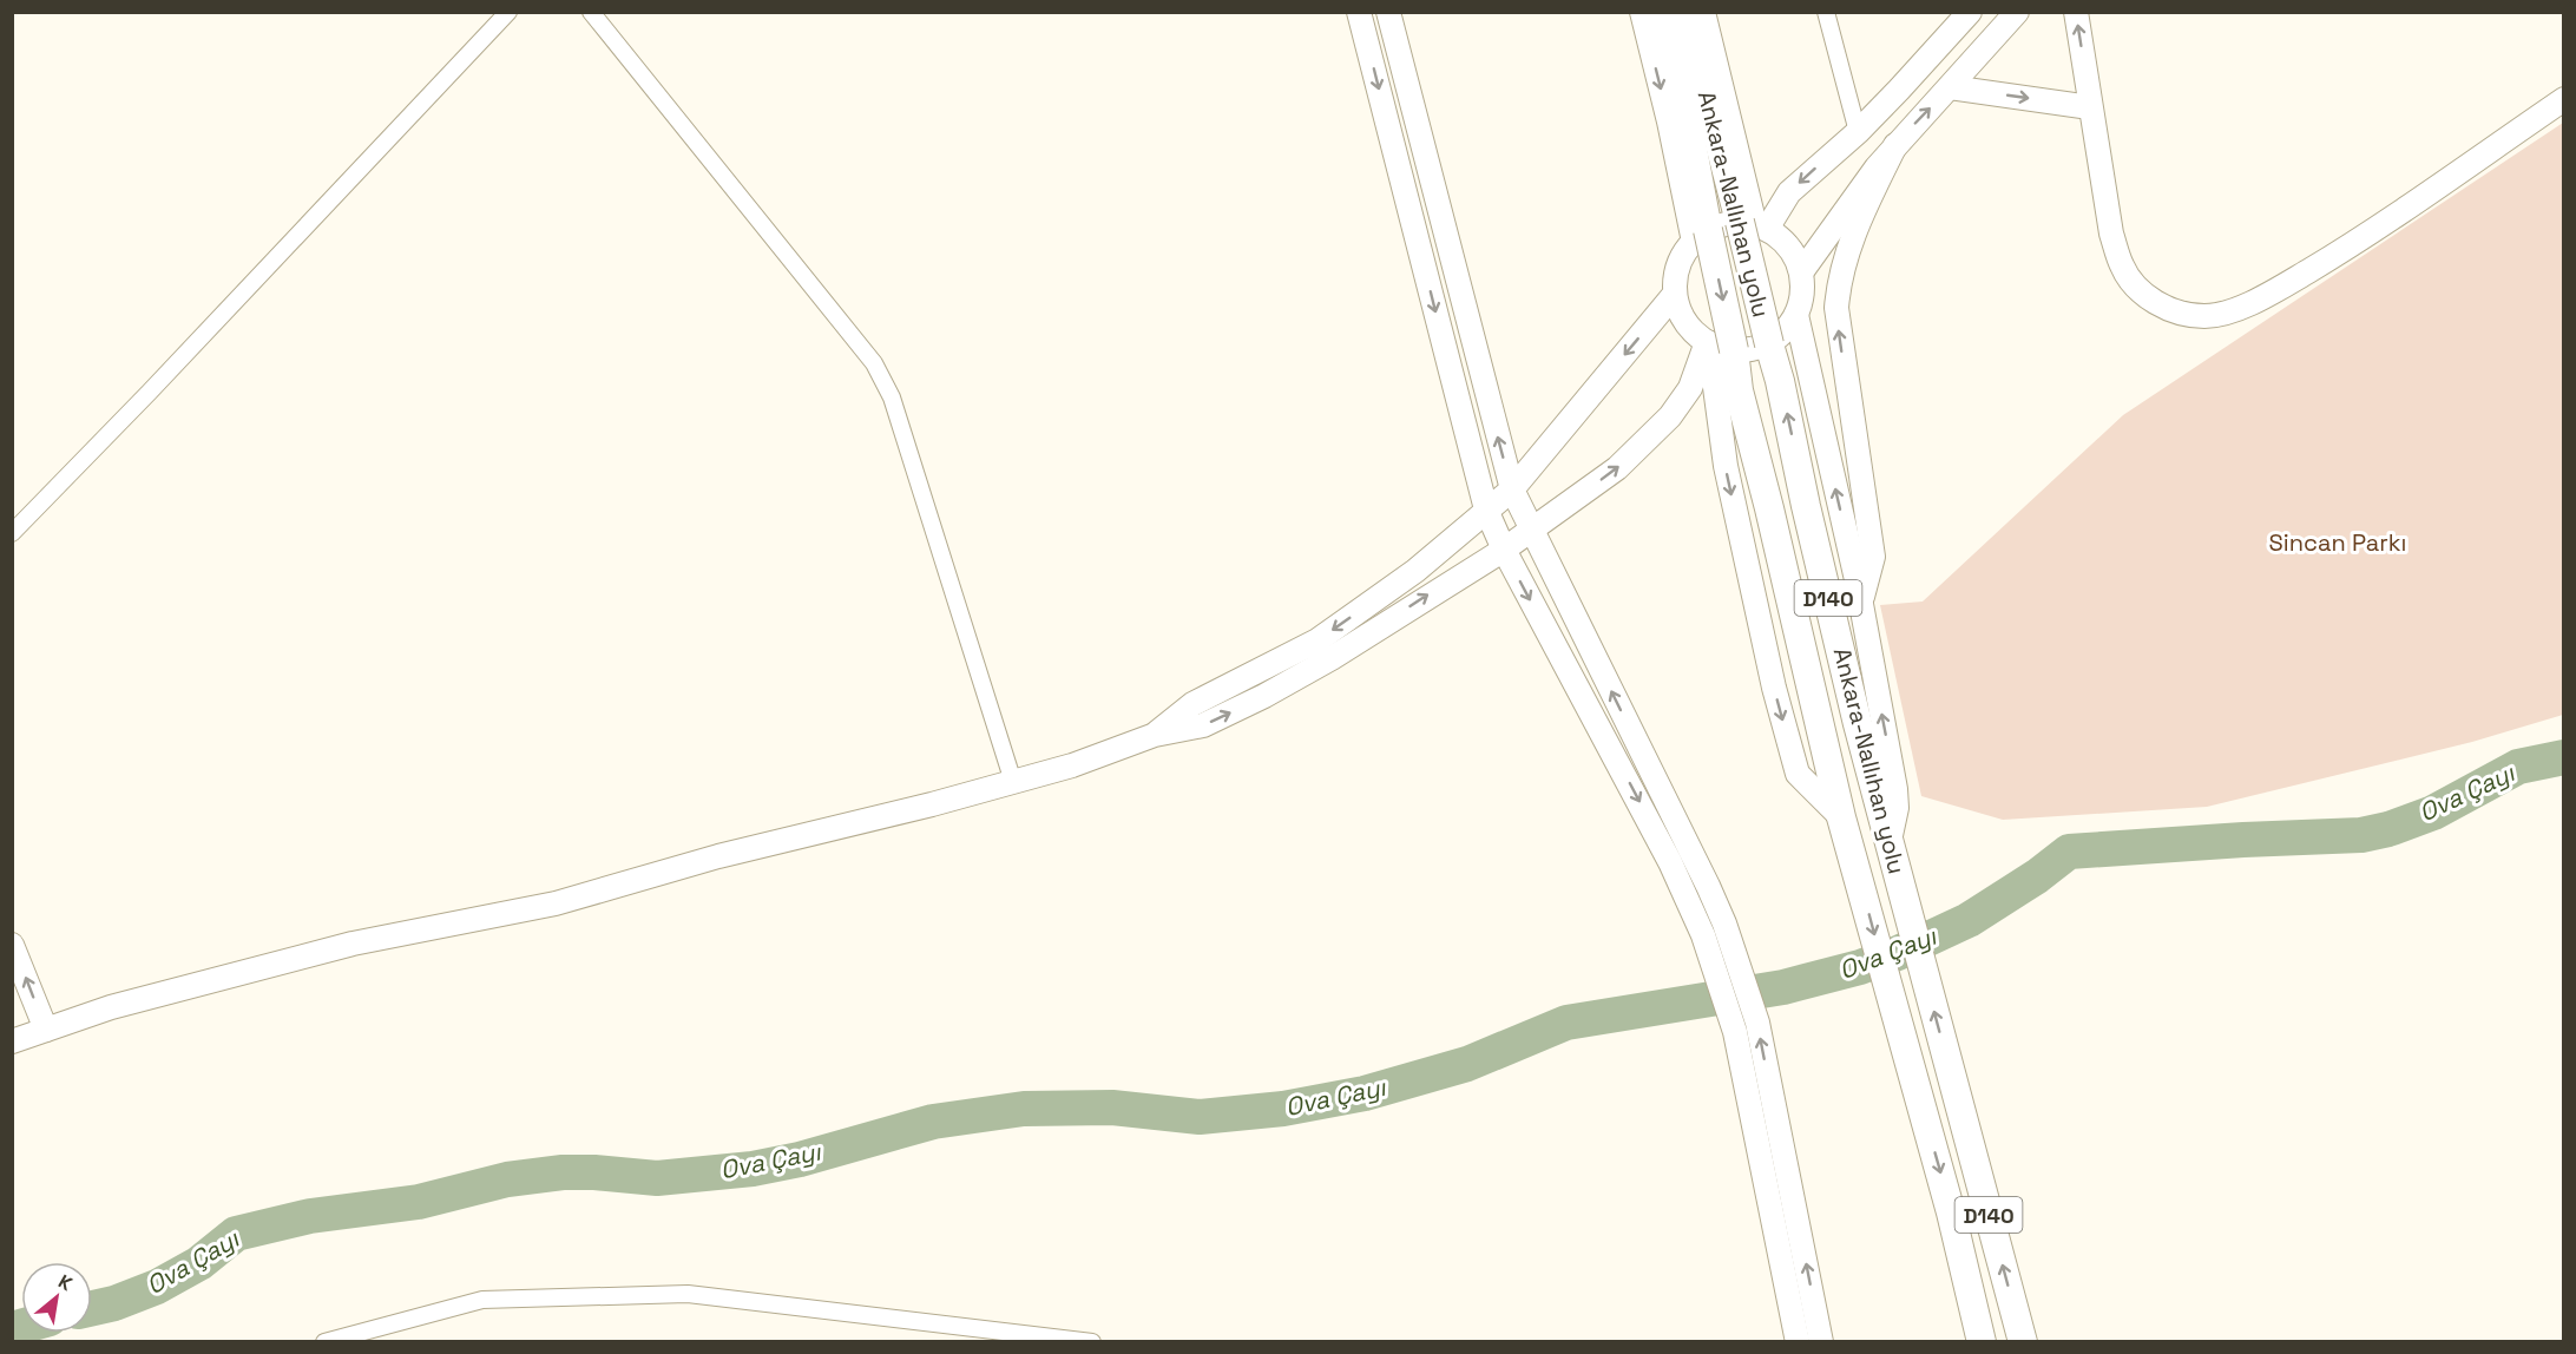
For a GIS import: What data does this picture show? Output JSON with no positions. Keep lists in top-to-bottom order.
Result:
{
  "streets": {
    "highway": ["Ankara-Nallıhan yolu", "D140"]
  },
  "water": ["Ova Çayı"],
  "parks": ["Sincan Parkı"],
  "north": "top right"
}
